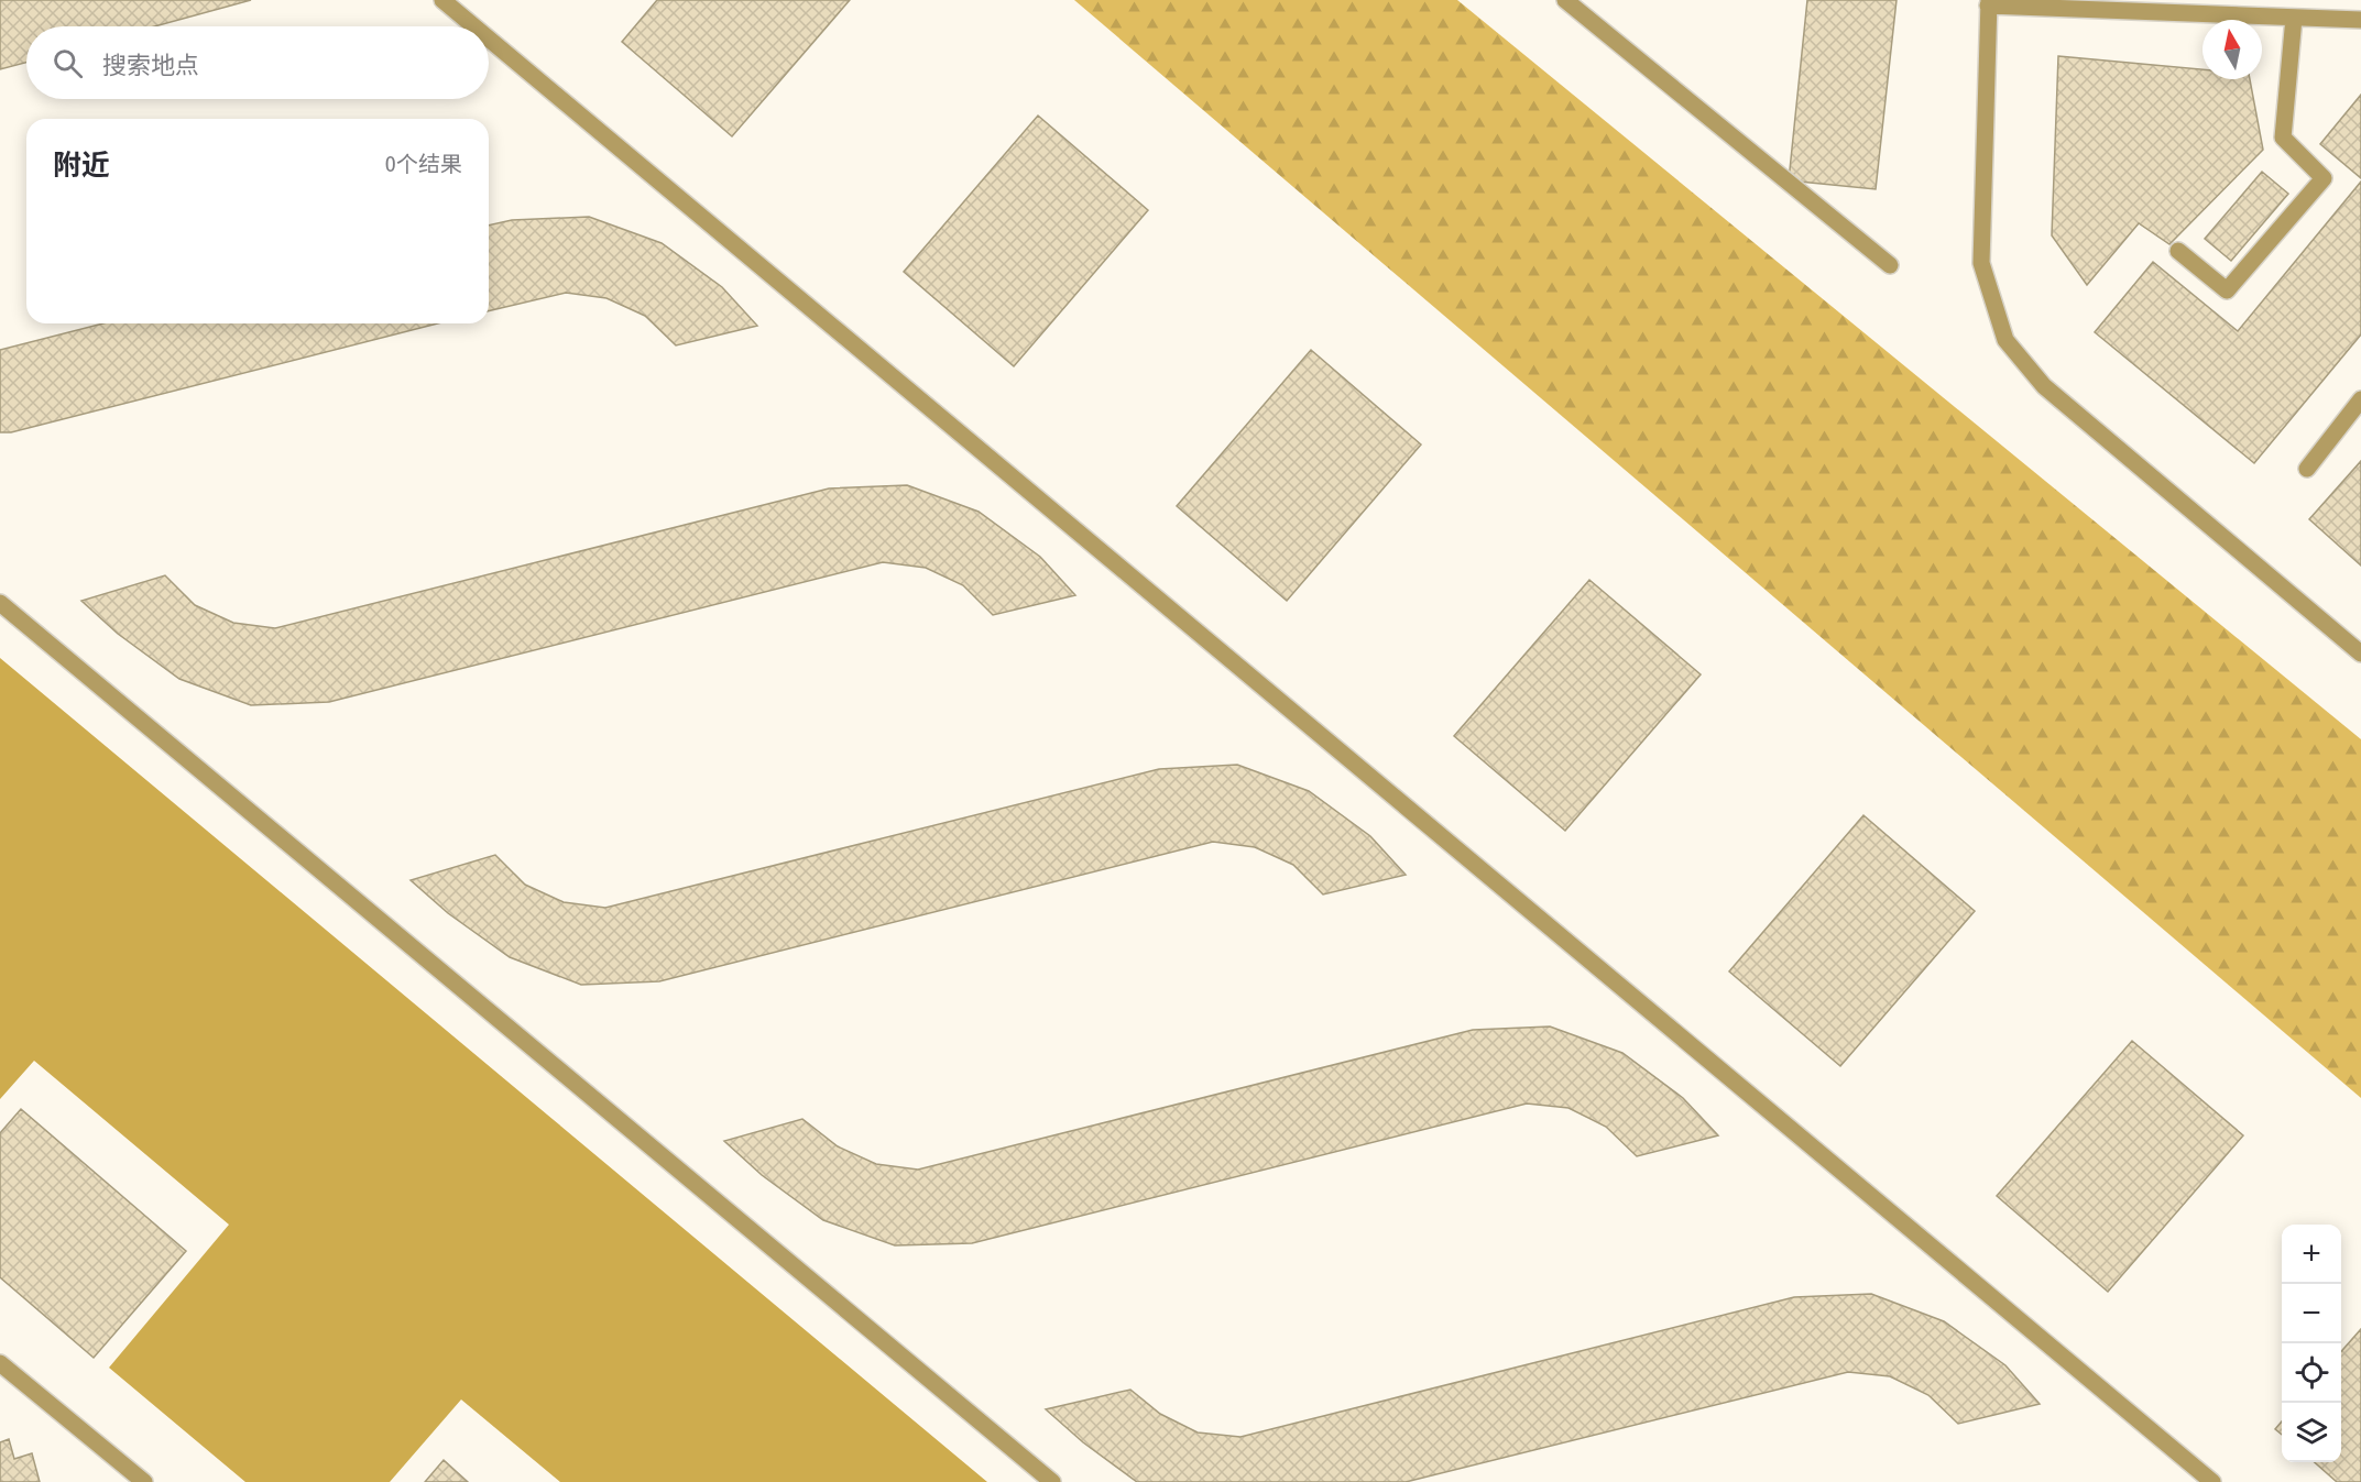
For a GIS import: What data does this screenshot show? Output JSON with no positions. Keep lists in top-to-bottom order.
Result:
{
  "north": "top",
  "page": {
    "search": "搜索地点",
    "heading": ["附近", "0个结果"],
    "map_buttons": ["+", "−"]
  }
}
